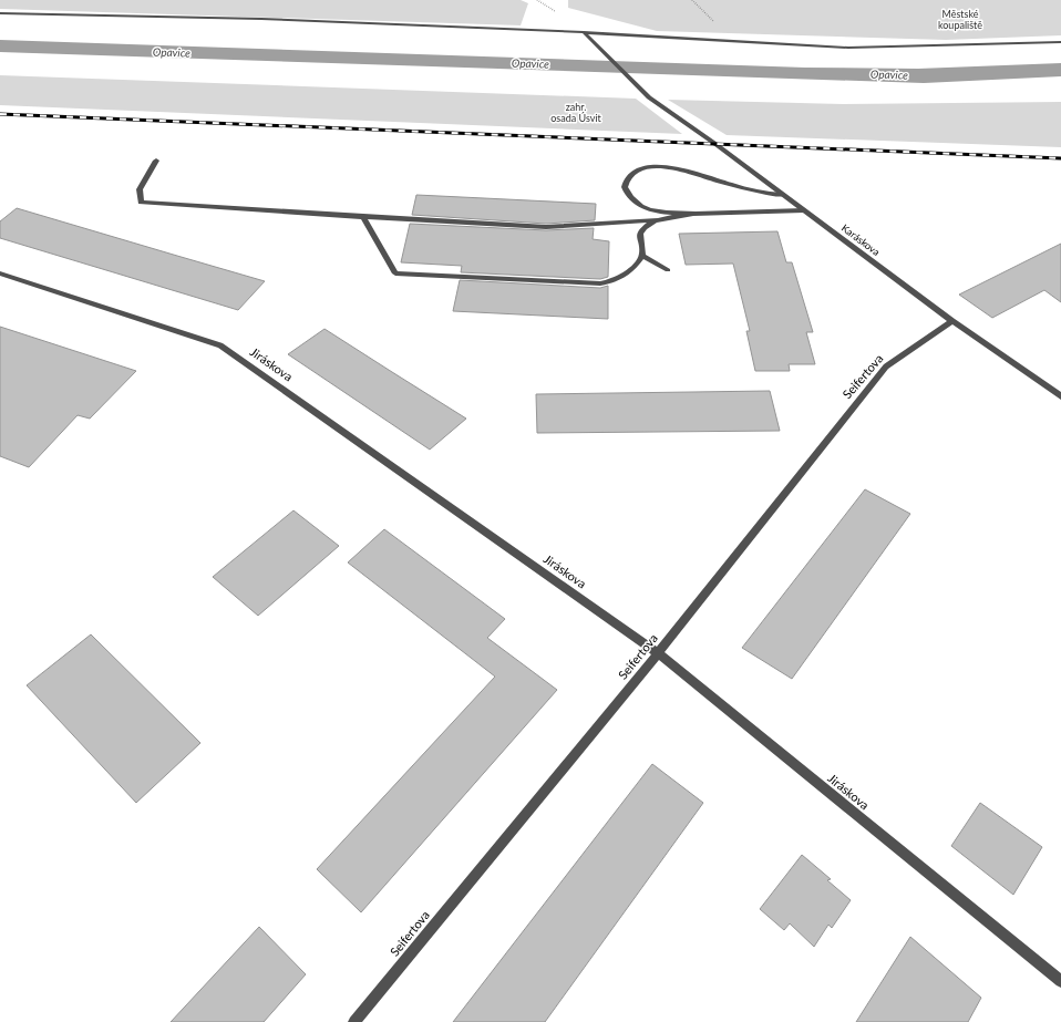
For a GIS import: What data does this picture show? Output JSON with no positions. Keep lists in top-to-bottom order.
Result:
{
  "streets": {
    "street": ["Karáskova", "Jiráskova", "Seifertova"]
  },
  "crossings": [
    ["Karáskova", "Seifertova"],
    ["Jiráskova", "Seifertova"]
  ],
  "water": ["Opavice"],
  "parks": ["Městské koupaliště", "zahr. osada Úsvit"]
}
